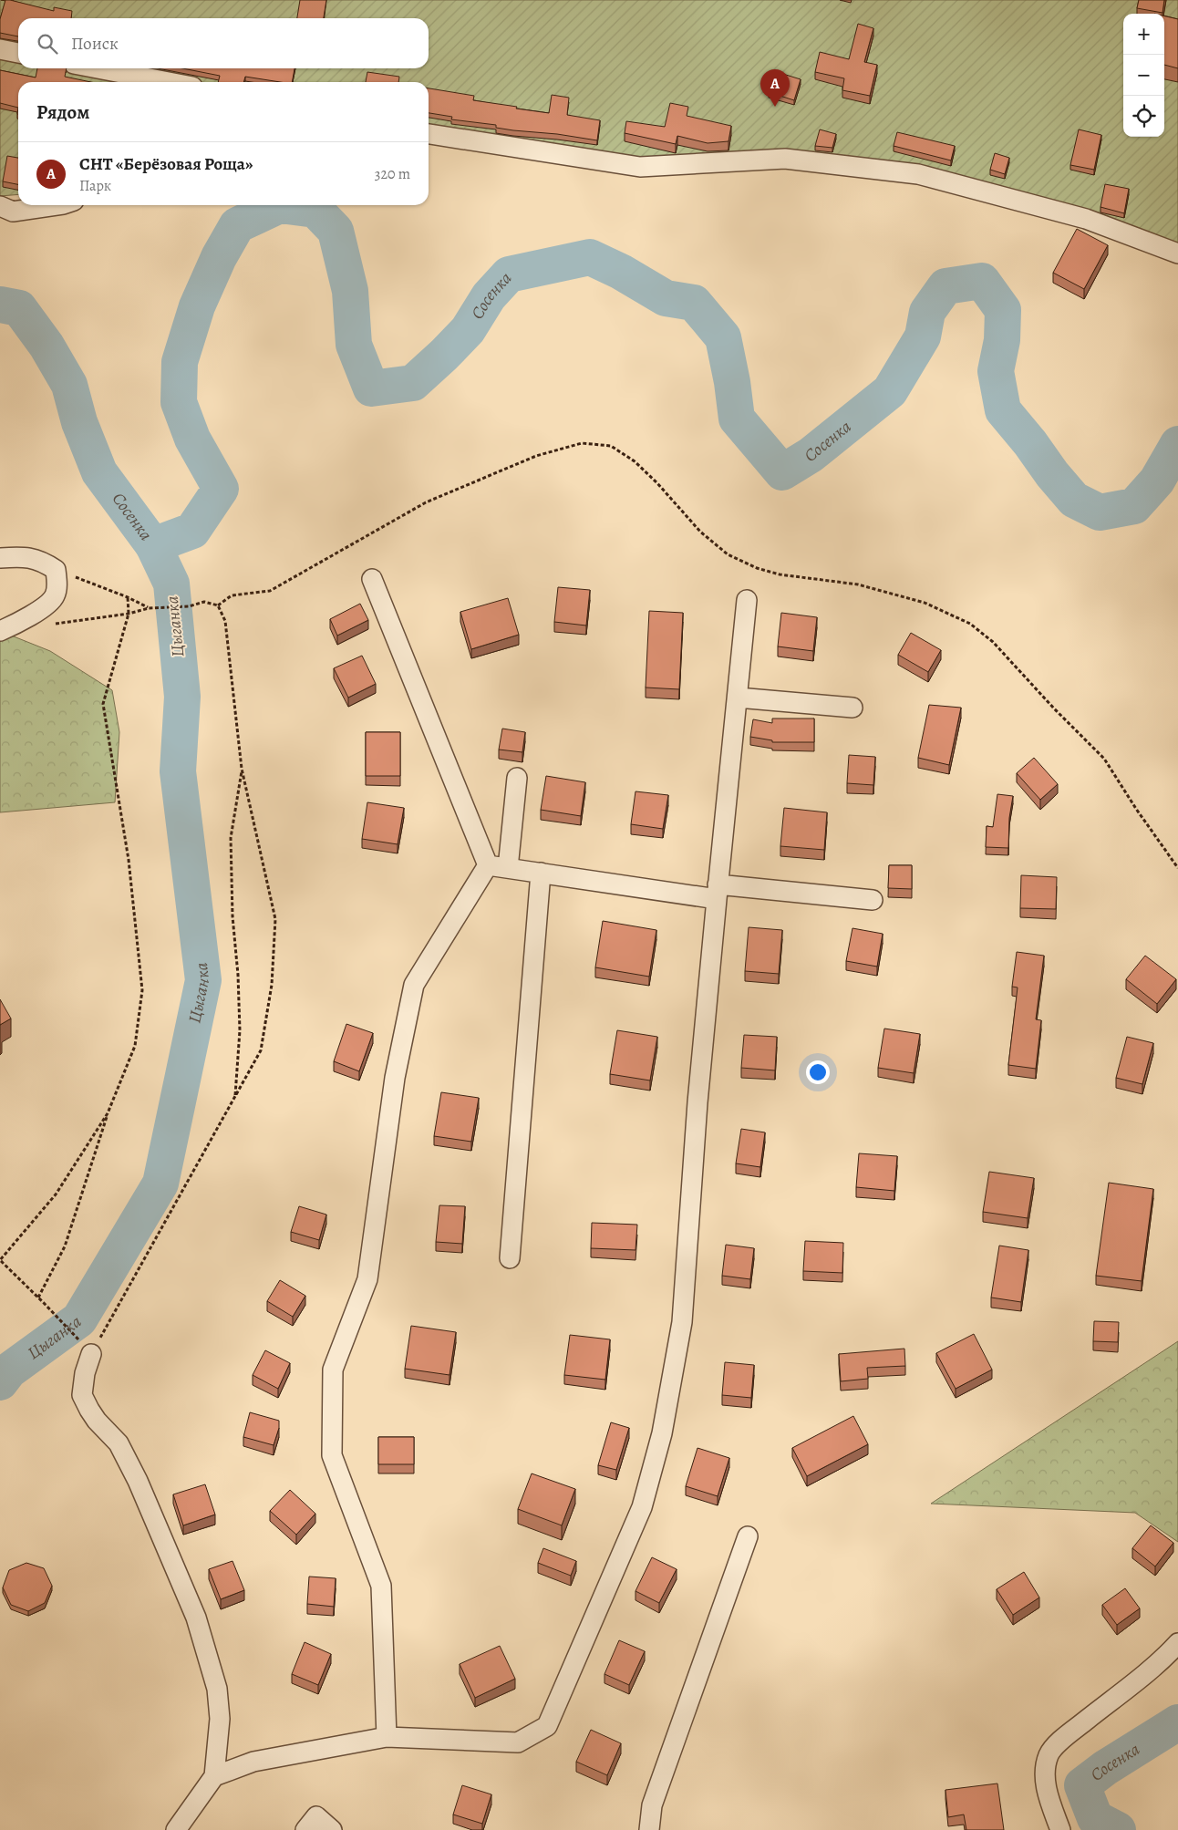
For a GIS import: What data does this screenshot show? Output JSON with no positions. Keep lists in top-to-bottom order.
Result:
{
  "water": ["Сосенка", "Цыганка"],
  "page": {
    "map_buttons": ["+", "−"],
    "search": "Поиск",
    "pins": "A",
    "heading": "Рядом",
    "list": [
      {
        "mark": "A",
        "name": "СНТ «Берёзовая Роща»",
        "note": "Парк",
        "value": "320 m"
      }
    ]
  }
}
